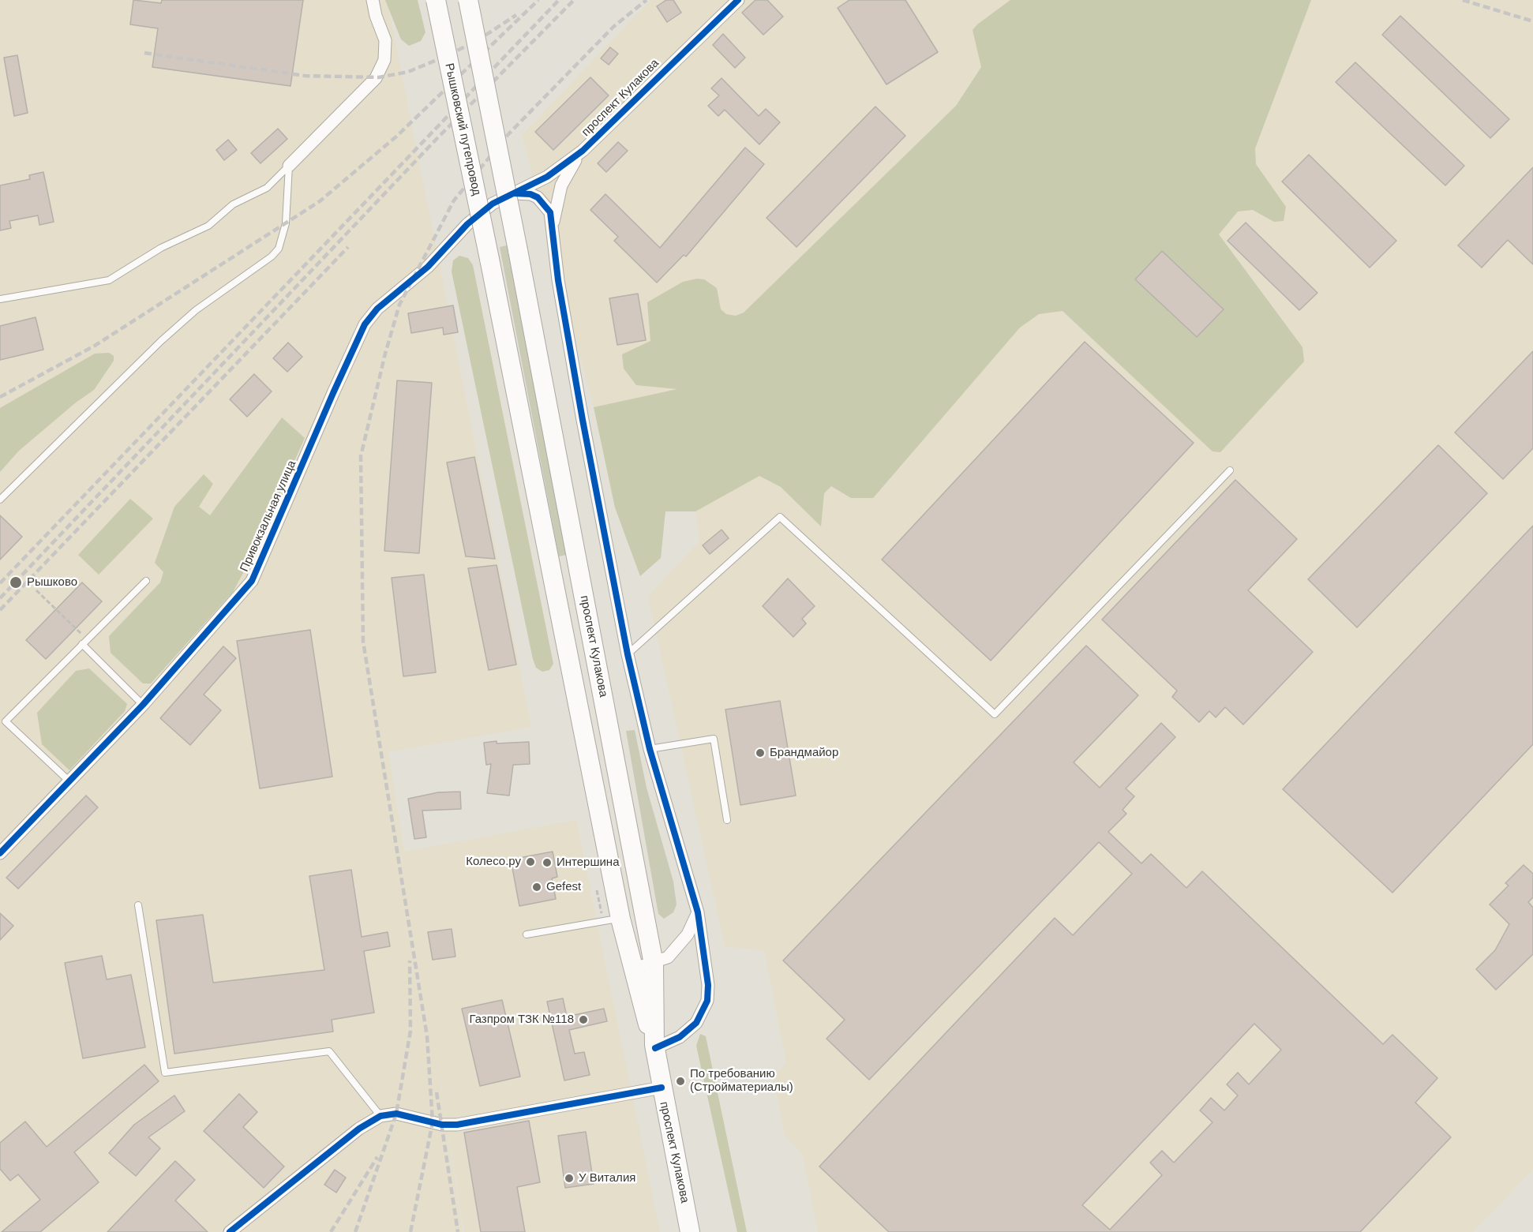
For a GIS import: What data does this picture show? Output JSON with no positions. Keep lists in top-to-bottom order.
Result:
{
  "streets": {
    "main road": ["проспект Кулакова", "Рышковский путепровод"],
    "street": ["Привокзальная улица"]
  },
  "crossings": [
    ["проспект Кулакова", "Рышковский путепровод"],
    ["проспект Кулакова", "Привокзальная улица"]
  ],
  "places": [
    "Рышково",
    "Брандмайор",
    "Колесо.ру",
    "Интершина",
    "Gefest",
    "Газпром ТЗК №118",
    "По требованию (Стройматериалы)",
    "У Виталия"
  ]
}
